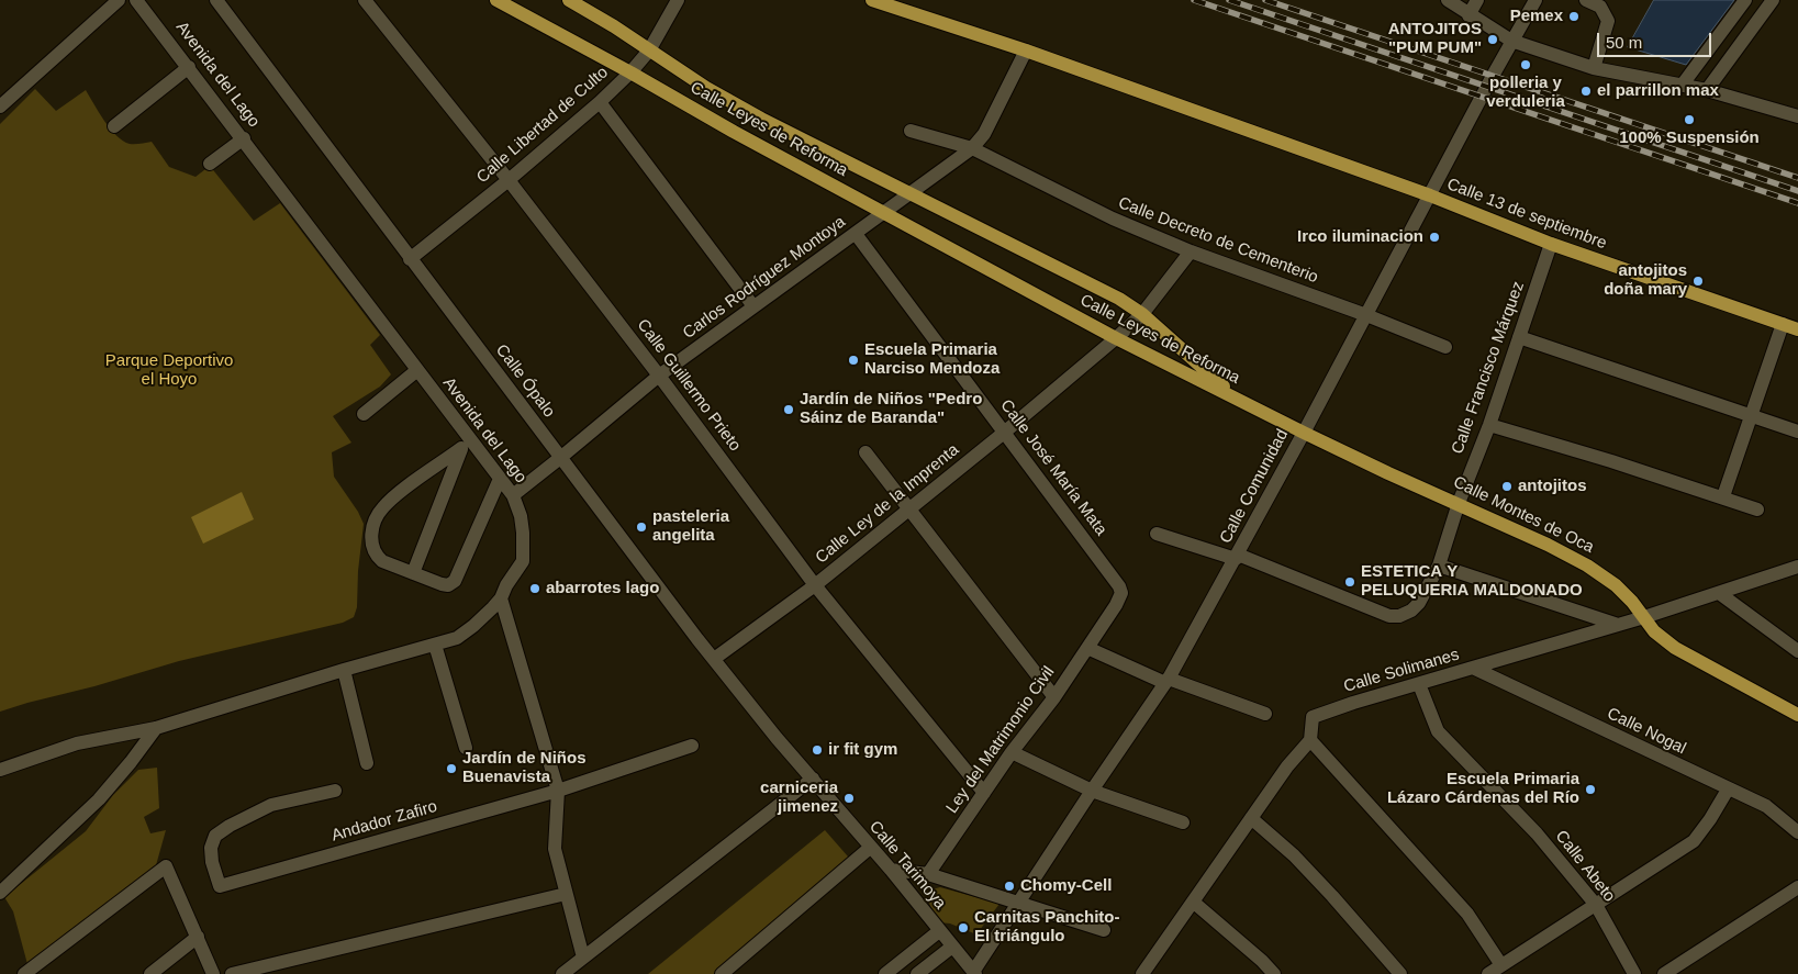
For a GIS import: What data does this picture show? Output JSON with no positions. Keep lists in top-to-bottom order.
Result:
{
  "streets": {
    "main road": ["Calle Leyes de Reforma", "Calle 13 de septiembre", "Calle Montes de Oca"],
    "street": [
      "Avenida del Lago",
      "Calle Libertad de Culto",
      "Calle Decreto de Cementerio",
      "Carlos Rodríguez Montoya",
      "Calle Francisco Márquez",
      "Calle Ópalo",
      "Calle Guillermo Prieto",
      "Calle José María Mata",
      "Calle Comunidad",
      "Calle Ley de la Imprenta",
      "Calle Solimanes",
      "Calle Nogal",
      "Ley del Matrimonio Civil",
      "Andador Zafiro",
      "Calle Tarimoya",
      "Calle Abeto"
    ]
  },
  "crossings": [
    ["Avenida del Lago", "Carlos Rodríguez Montoya"],
    ["Calle Libertad de Culto", "Calle Leyes de Reforma"],
    ["Calle Libertad de Culto", "Calle Ópalo"],
    ["Calle Libertad de Culto", "Calle Guillermo Prieto"],
    ["Calle Leyes de Reforma", "Carlos Rodríguez Montoya"],
    ["Calle Leyes de Reforma", "Calle Ley de la Imprenta"],
    ["Calle Leyes de Reforma", "Calle Montes de Oca"],
    ["Calle 13 de septiembre", "Carlos Rodríguez Montoya"],
    ["Calle 13 de septiembre", "Calle Francisco Márquez"],
    ["Calle 13 de septiembre", "Calle Comunidad"],
    ["Calle Decreto de Cementerio", "Carlos Rodríguez Montoya"],
    ["Calle Decreto de Cementerio", "Calle Comunidad"],
    ["Calle Decreto de Cementerio", "Calle Ley de la Imprenta"],
    ["Carlos Rodríguez Montoya", "Calle Ópalo"],
    ["Carlos Rodríguez Montoya", "Calle Guillermo Prieto"],
    ["Carlos Rodríguez Montoya", "Calle José María Mata"],
    ["Calle Francisco Márquez", "Calle Comunidad"],
    ["Calle Francisco Márquez", "Calle Montes de Oca"],
    ["Calle Ópalo", "Calle Ley de la Imprenta"],
    ["Calle Ópalo", "Calle Tarimoya"],
    ["Calle Guillermo Prieto", "Calle Ley de la Imprenta"],
    ["Calle Guillermo Prieto", "Ley del Matrimonio Civil"],
    ["Calle José María Mata", "Calle Ley de la Imprenta"],
    ["Calle José María Mata", "Ley del Matrimonio Civil"],
    ["Calle Comunidad", "Calle Montes de Oca"],
    ["Calle Comunidad", "Calle Tarimoya"],
    ["Calle Montes de Oca", "Calle Solimanes"],
    ["Calle Solimanes", "Calle Nogal"],
    ["Calle Solimanes", "Calle Abeto"]
  ],
  "parks": ["Parque Deportivo el Hoyo"],
  "places": [
    "Pemex",
    "ANTOJITOS \"PUM PUM\"",
    "polleria y verduleria",
    "el parrillon max",
    "100% Suspensión",
    "Irco iluminacion",
    "antojitos doña mary",
    "Escuela Primaria Narciso Mendoza",
    "Jardín de Niños \"Pedro Sáinz de Baranda\"",
    "antojitos",
    "pasteleria angelita",
    "ESTETICA Y PELUQUERIA MALDONADO",
    "abarrotes lago",
    "ir fit gym",
    "Jardín de Niños Buenavista",
    "Escuela Primaria Lázaro Cárdenas del Río",
    "carniceria jimenez",
    "Chomy-Cell",
    "Carnitas Panchito- El triángulo"
  ],
  "scale_bar": "50 m"
}
